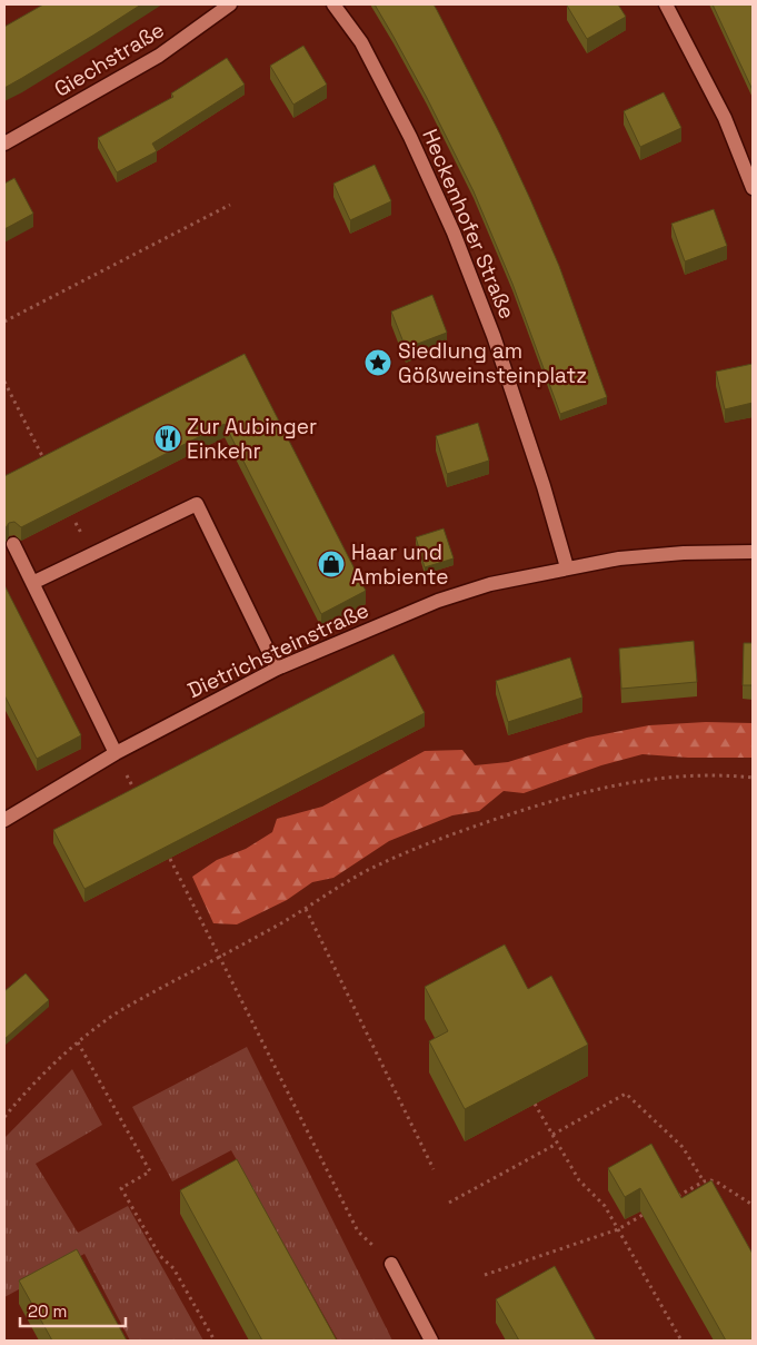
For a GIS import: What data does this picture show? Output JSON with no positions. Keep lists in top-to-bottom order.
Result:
{
  "streets": {
    "street": ["Giechstraße", "Heckenhofer Straße", "Dietrichsteinstraße"]
  },
  "crossings": [
    ["Heckenhofer Straße", "Dietrichsteinstraße"]
  ],
  "places": {
    "place": ["Siedlung am Gößweinsteinplatz"],
    "restaurant": ["Zur Aubinger Einkehr"],
    "shop": ["Haar und Ambiente"]
  },
  "scale_bar": "20 m"
}
